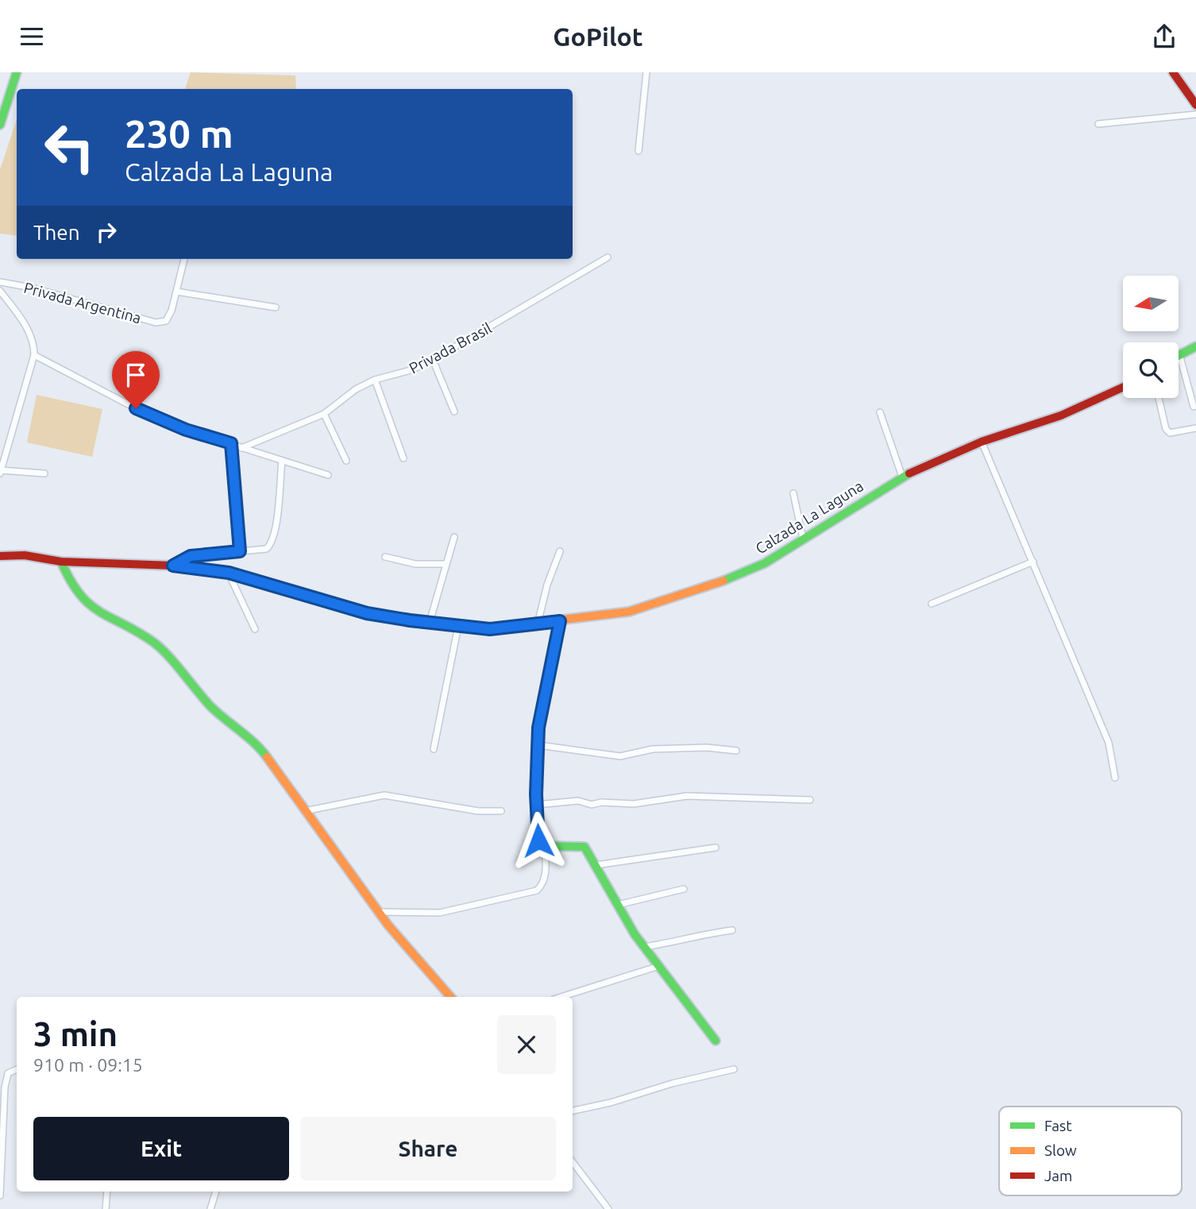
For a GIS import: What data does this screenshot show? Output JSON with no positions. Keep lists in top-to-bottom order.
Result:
{
  "streets": {
    "street": ["Privada Argentina", "Privada Brasil", "Calzada La Laguna"]
  },
  "legend": ["Fast", "Slow", "Jam"],
  "north": "left",
  "page": {
    "header": "GoPilot",
    "turn": ["230 m", "Calzada La Laguna"],
    "then": "Then",
    "heading": ["3 min", "910 m · 09:15"],
    "buttons": ["Exit", "Share"]
  }
}
